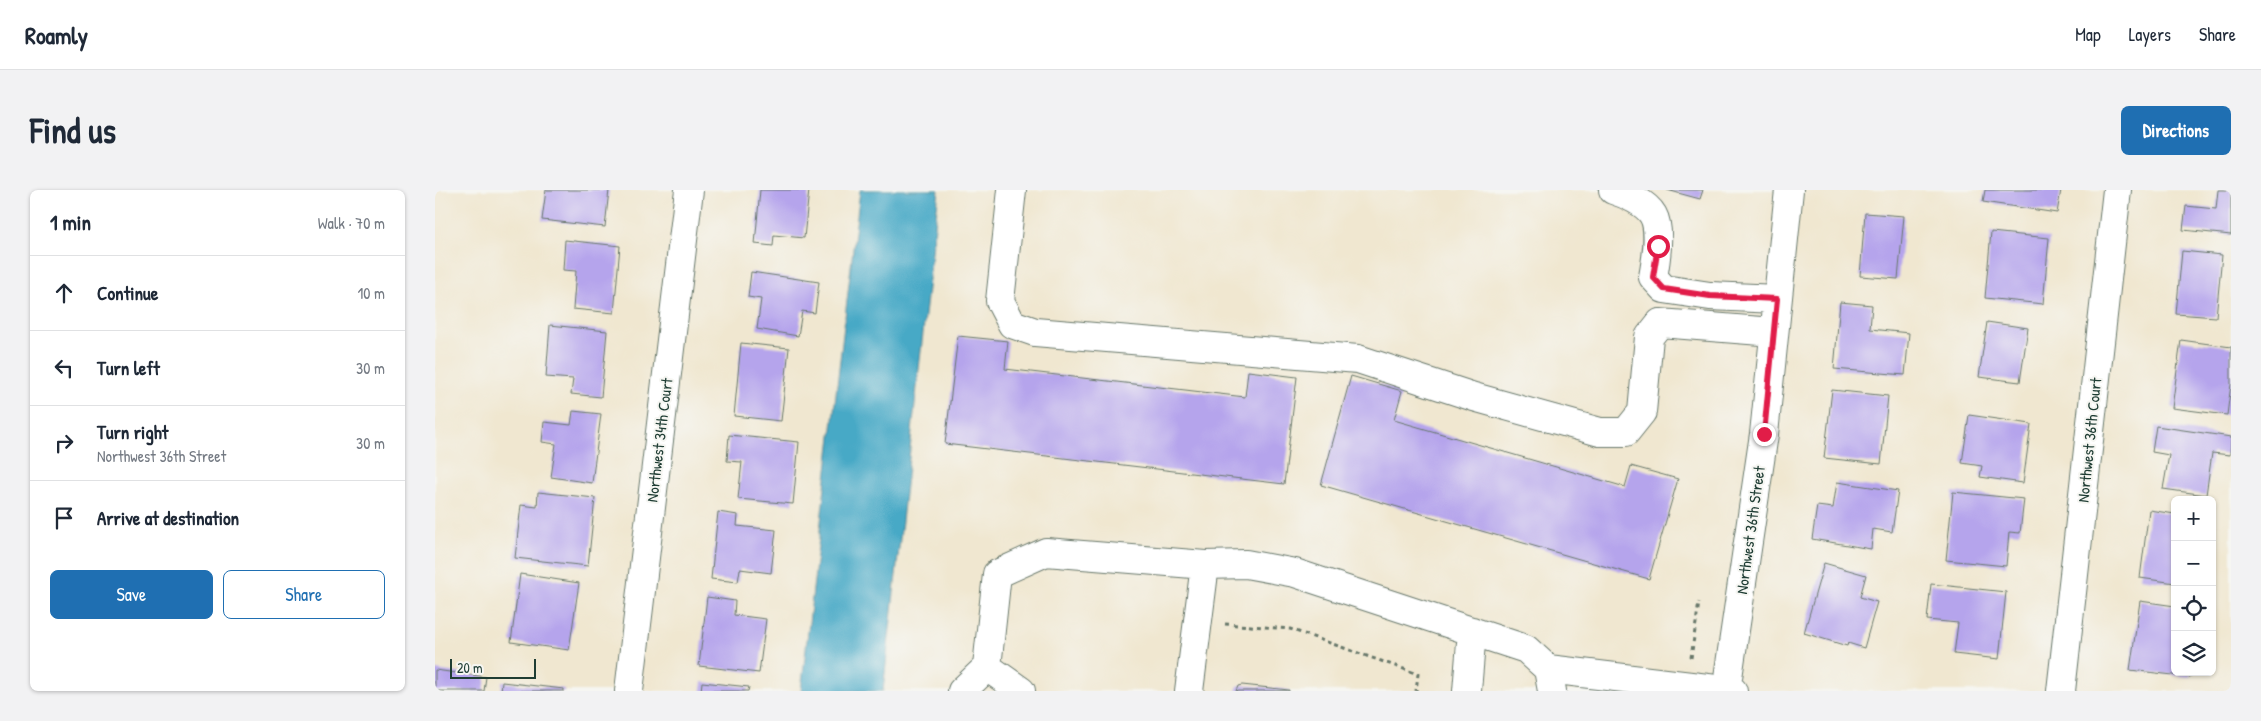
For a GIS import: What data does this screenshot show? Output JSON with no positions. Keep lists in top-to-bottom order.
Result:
{
  "streets": {
    "street": ["Northwest 34th Court", "Northwest 36th Court", "Northwest 36th Street"]
  },
  "scale_bar": "20 m",
  "page": {
    "header": "Roamly",
    "nav": ["Map", "Layers", "Share"],
    "buttons": [
      "Directions",
      ["Save", "Share"]
    ],
    "title": "Find us",
    "heading": ["1 min", "Walk · 70 m"],
    "list": [
      ["Continue", "10 m"],
      ["Turn left", "30 m"],
      ["Turn right", "Northwest 36th Street", "30 m"],
      "Arrive at destination"
    ],
    "map_buttons": ["+", "−"],
    "scale": "20 m"
  }
}
